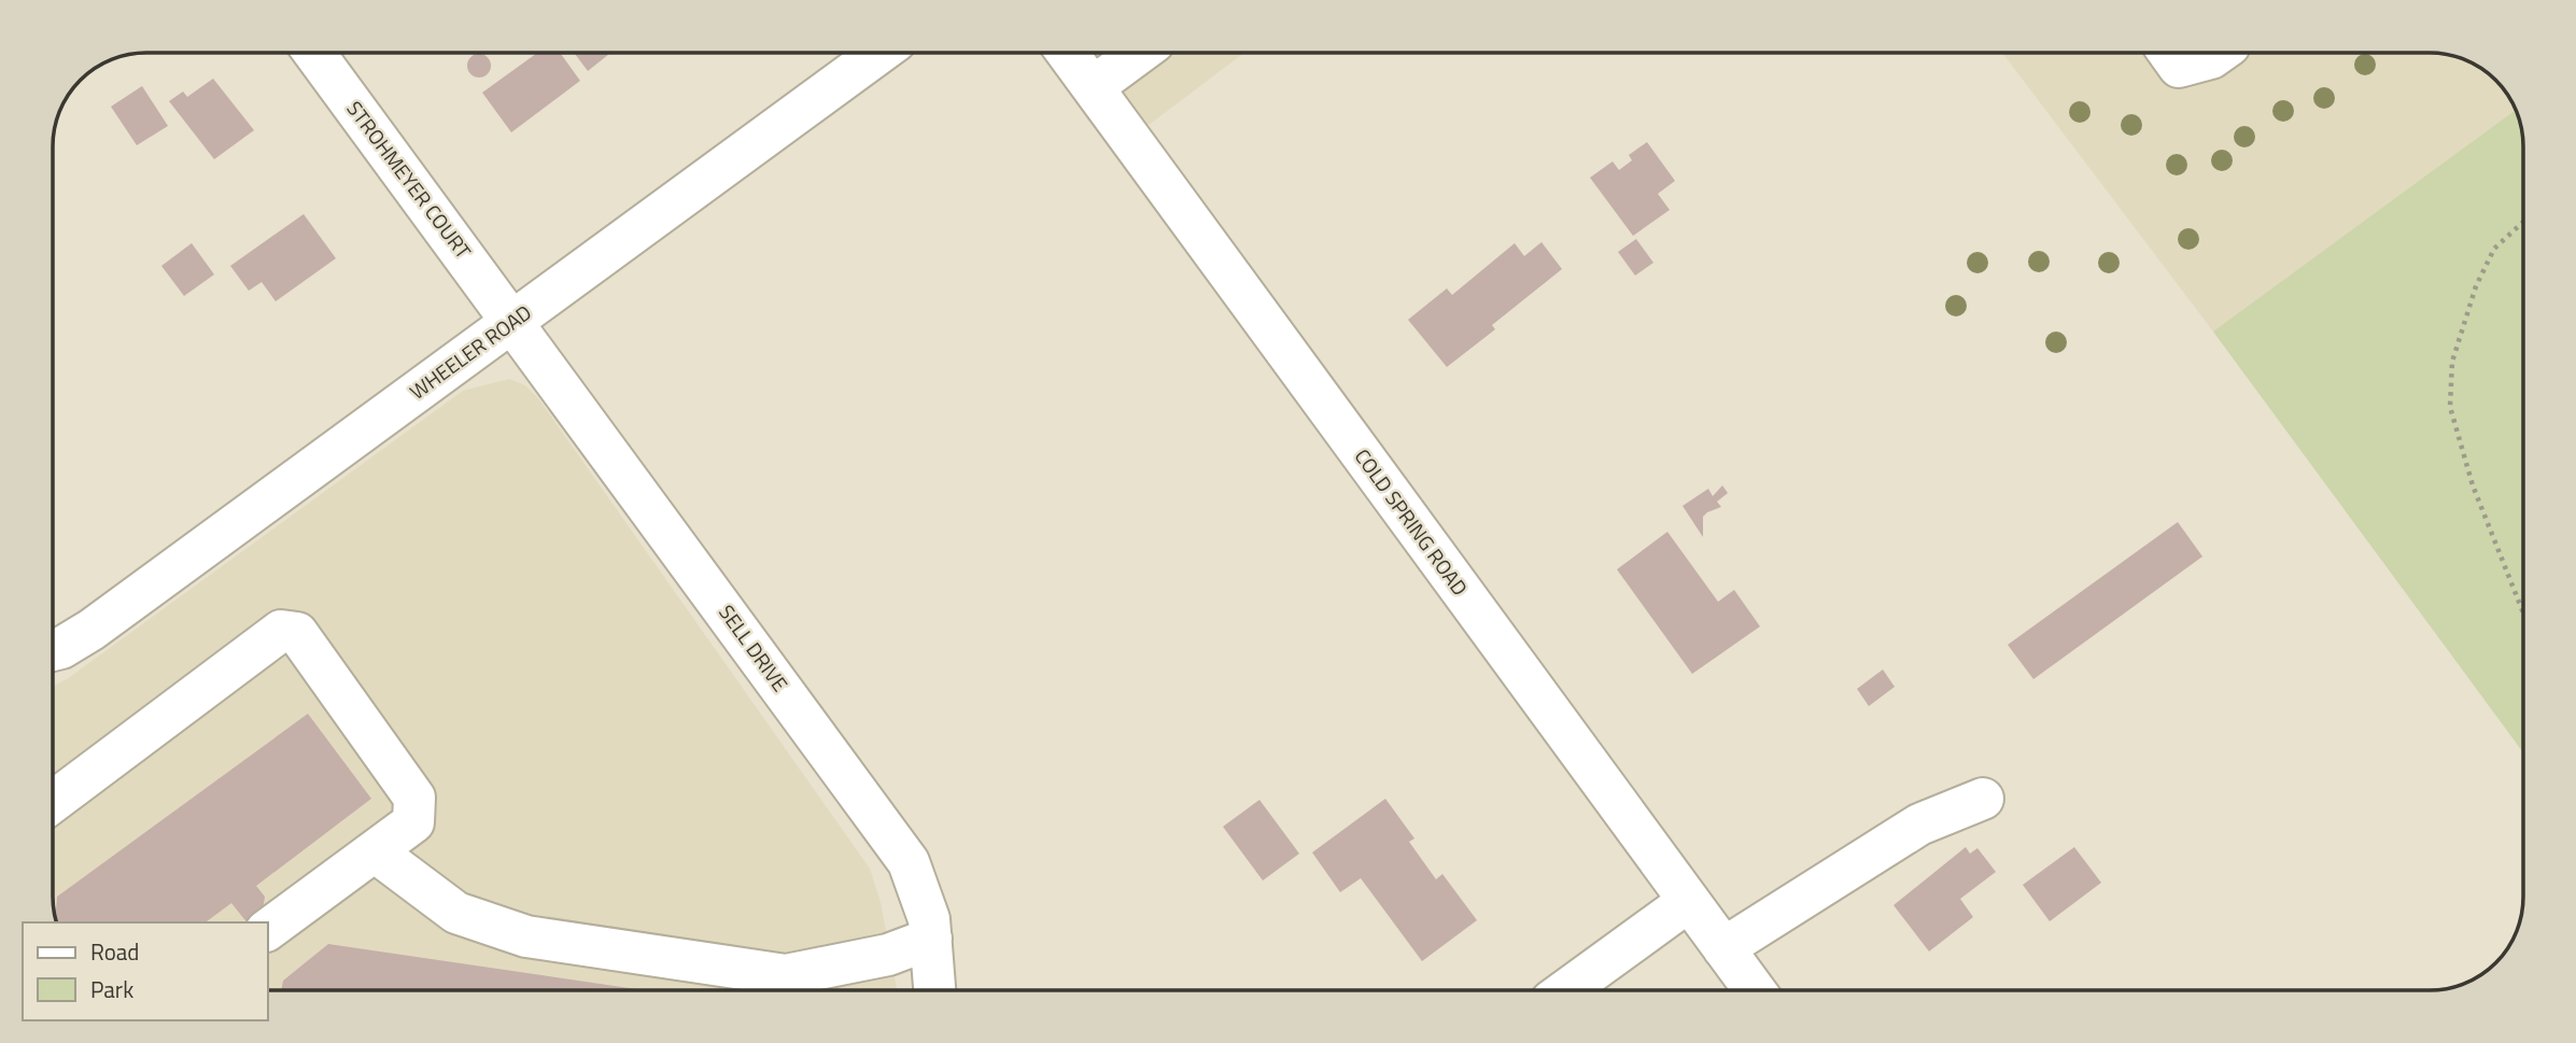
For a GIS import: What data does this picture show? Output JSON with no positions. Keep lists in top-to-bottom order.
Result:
{
  "streets": {
    "street": [
      "STROHMEYER COURT",
      "WHEELER ROAD",
      "COLD SPRING ROAD",
      "SELL DRIVE"
    ]
  },
  "crossings": [
    ["STROHMEYER COURT", "WHEELER ROAD"],
    ["STROHMEYER COURT", "SELL DRIVE"],
    ["WHEELER ROAD", "SELL DRIVE"]
  ],
  "legend": ["Road", "Park"]
}
